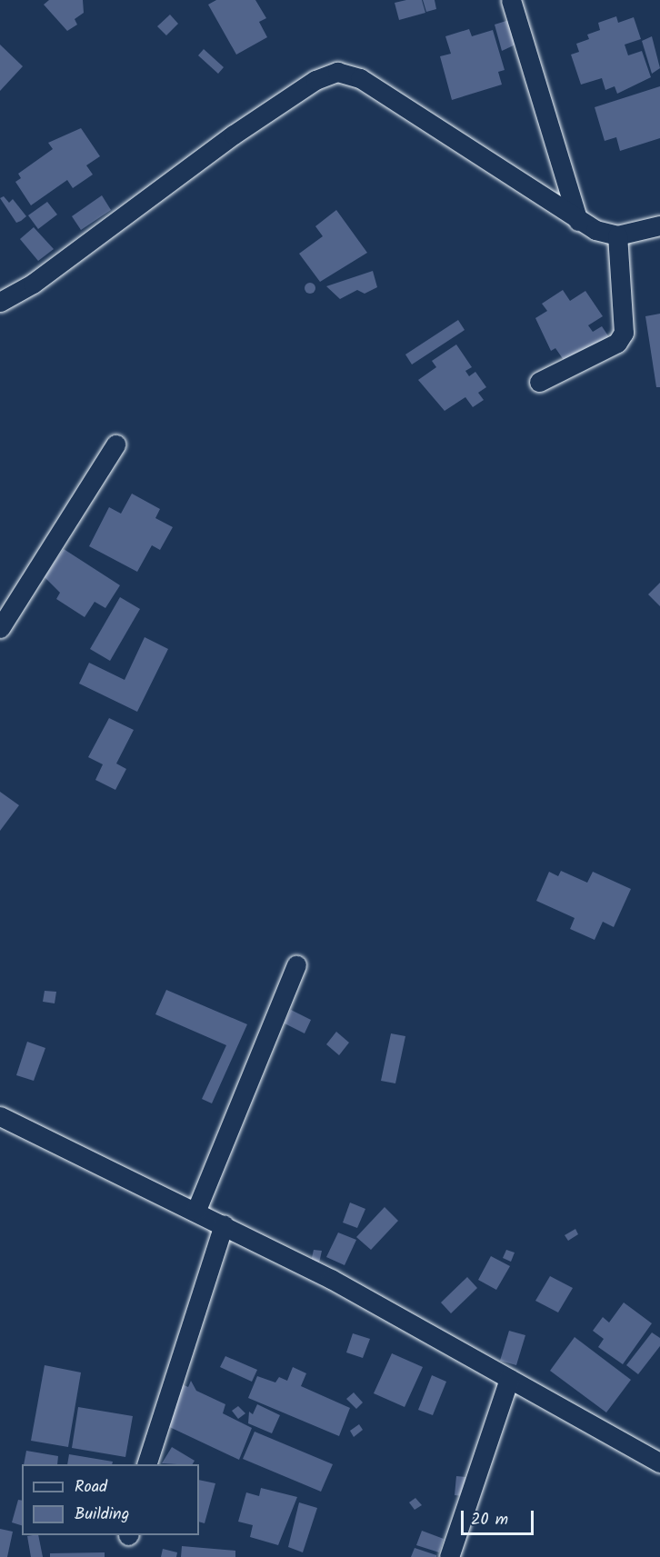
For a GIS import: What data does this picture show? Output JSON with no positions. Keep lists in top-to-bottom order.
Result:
{
  "legend": ["Road", "Building"],
  "scale_bar": "20 m"
}
